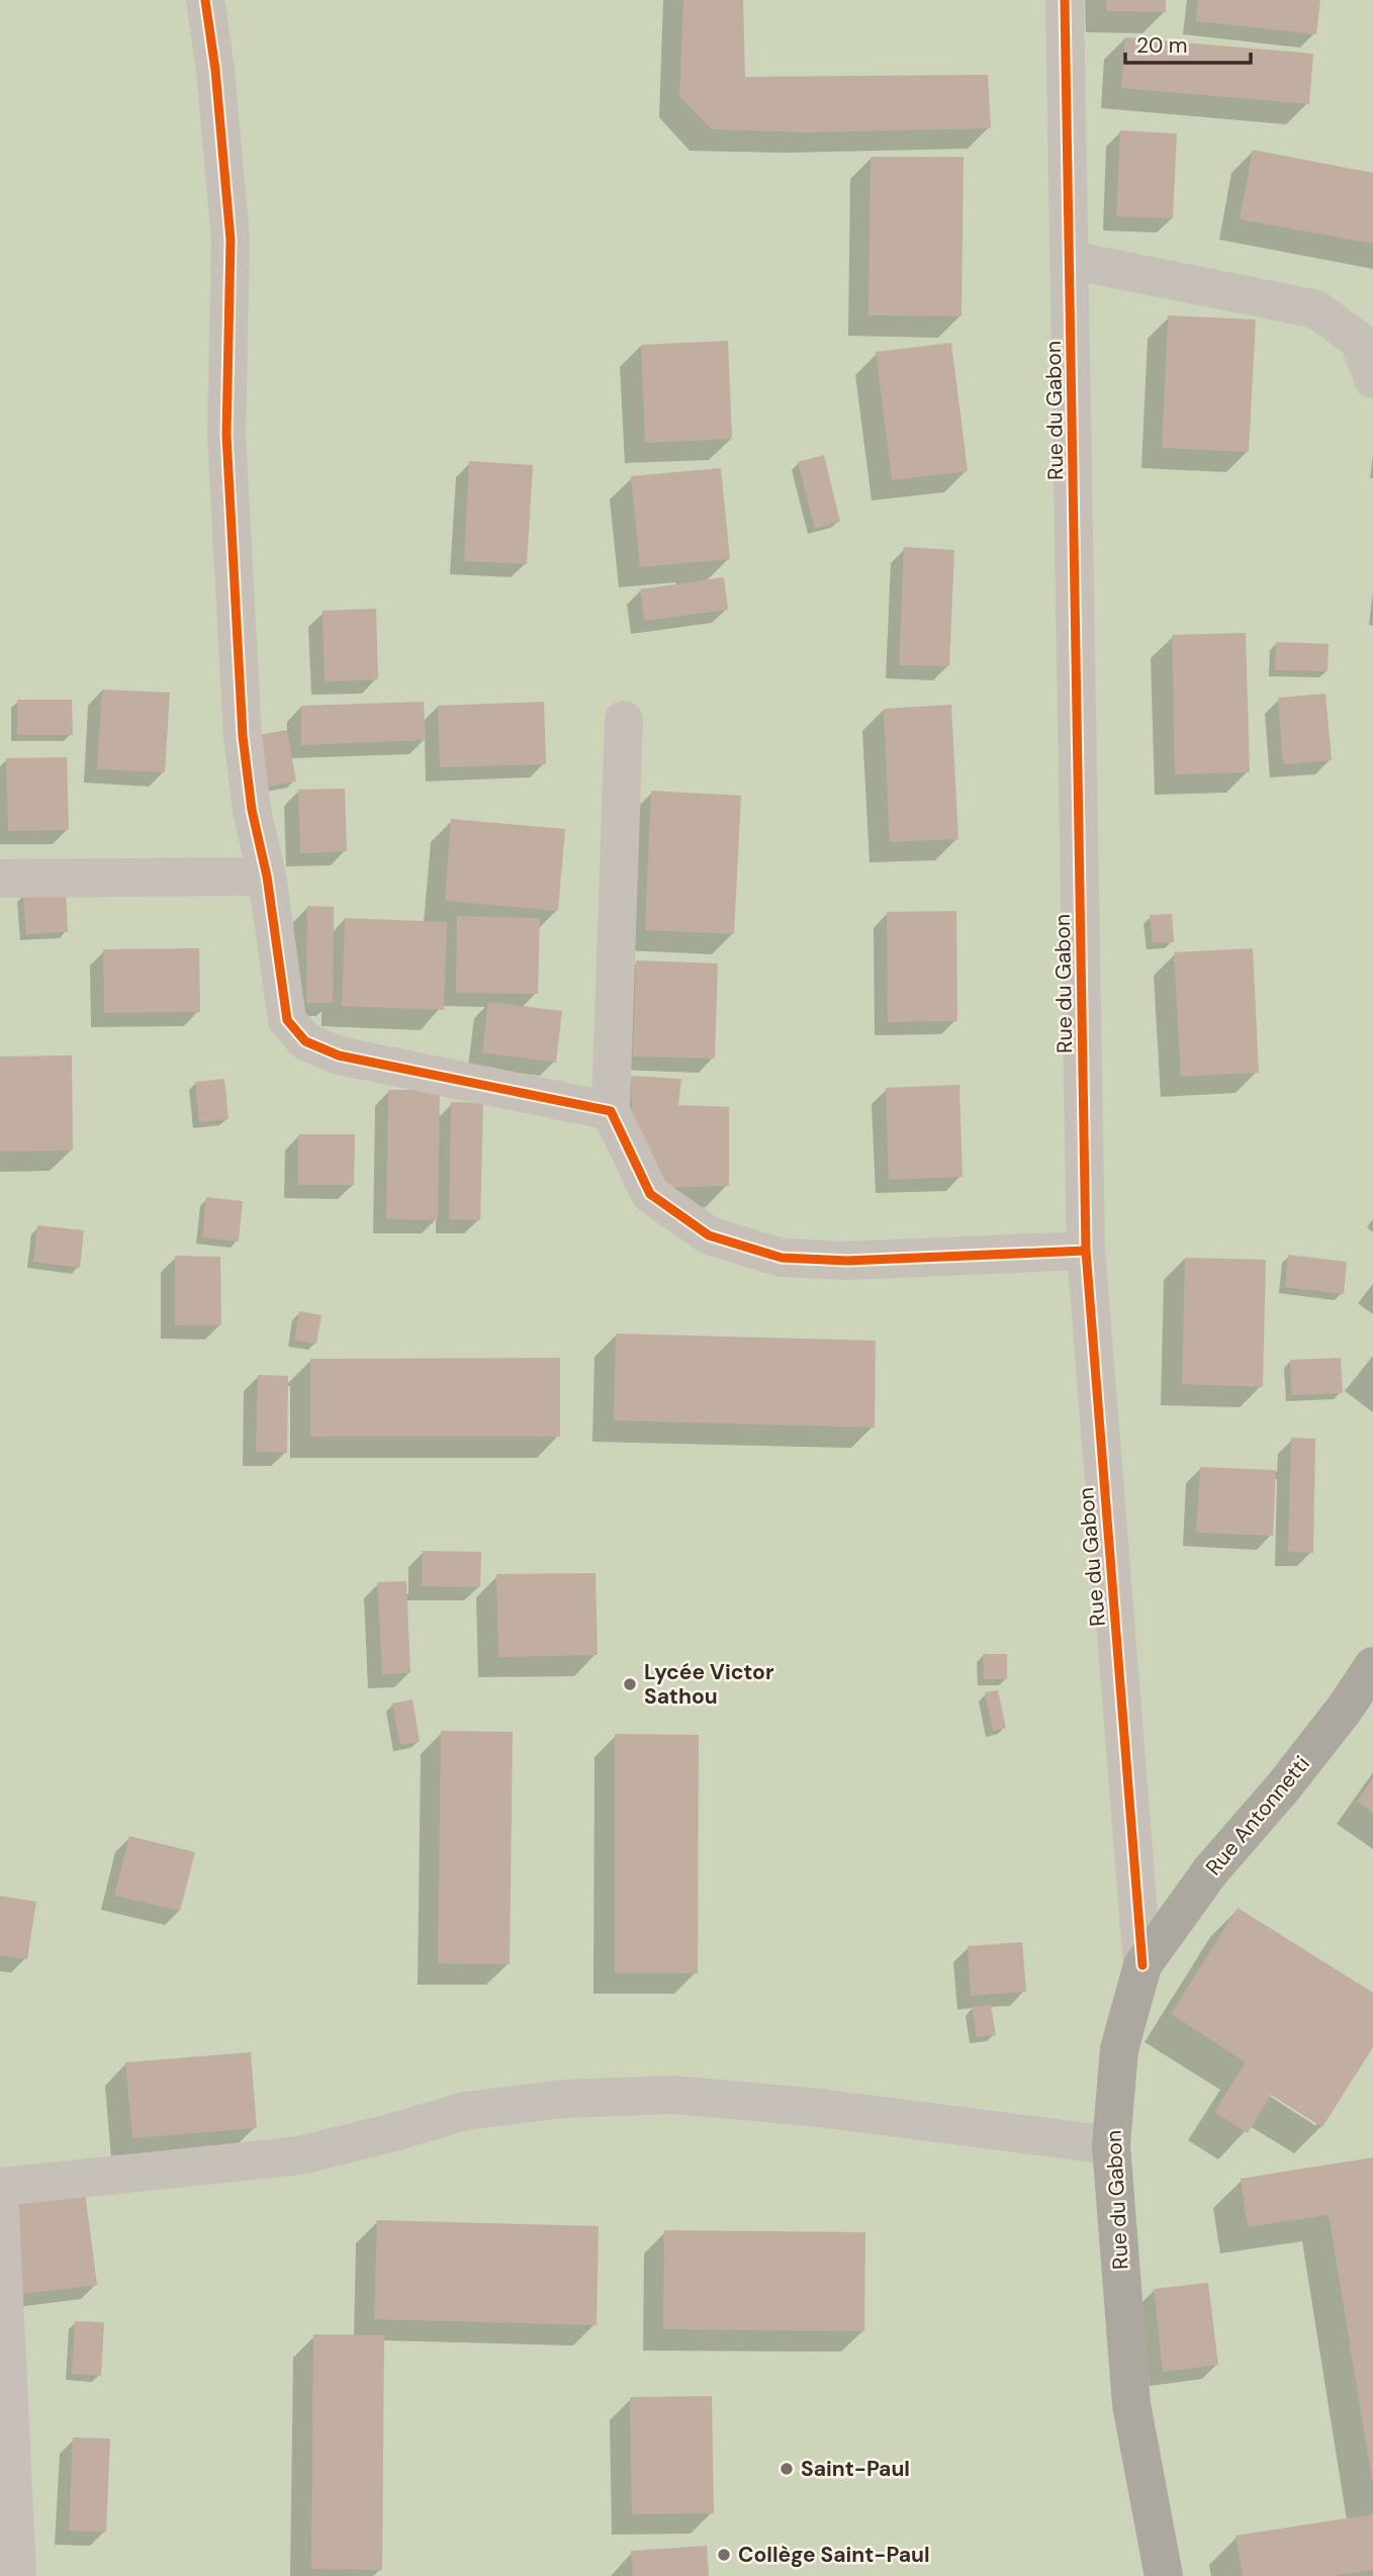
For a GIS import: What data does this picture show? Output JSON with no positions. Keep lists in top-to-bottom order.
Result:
{
  "streets": {
    "highway": ["Rue du Gabon", "Rue Antonnetti"]
  },
  "crossings": [
    ["Rue du Gabon", "Rue Antonnetti"]
  ],
  "places": ["Lycée Victor Sathou", "Saint-Paul", "Collège Saint-Paul"],
  "scale_bar": "20 m"
}
